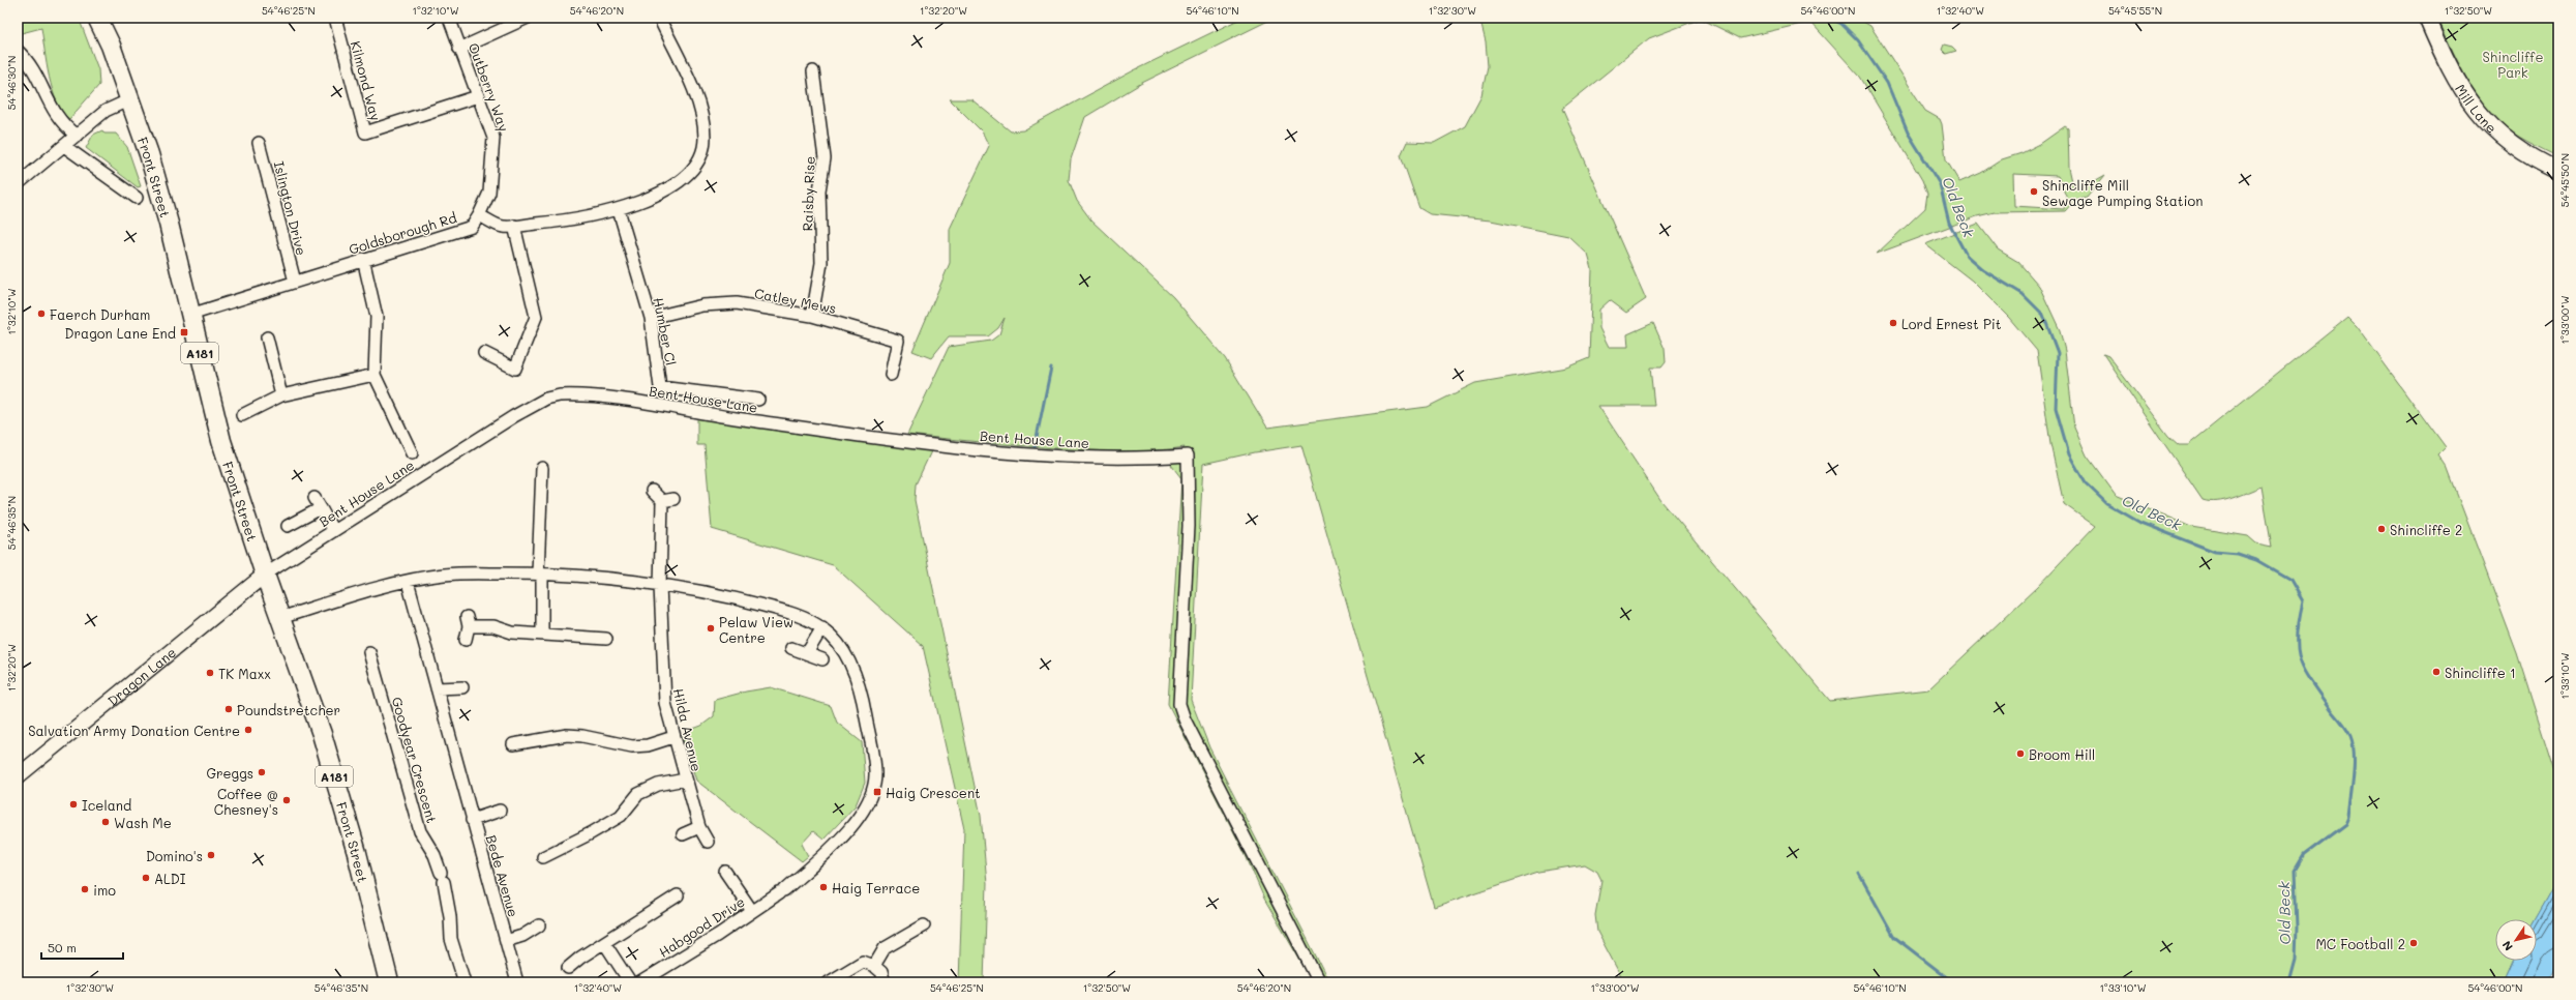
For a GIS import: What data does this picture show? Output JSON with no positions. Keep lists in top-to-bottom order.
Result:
{
  "streets": {
    "main road": ["Mill Lane", "Front Street", "A181"],
    "street": [
      "Kilmond Way",
      "Outberry Way",
      "Raisby Rise",
      "Islington Drive",
      "Goldsborough Rd",
      "Catley Mews",
      "Humber Cl",
      "Bent House Lane",
      "Dragon Lane",
      "Hilda Avenue",
      "Goodyear Crescent",
      "Bede Avenue",
      "Habgood Drive"
    ]
  },
  "crossings": [
    ["Kilmond Way", "Outberry Way"],
    ["Outberry Way", "Goldsborough Rd"],
    ["Front Street", "Goldsborough Rd"],
    ["Front Street", "Bent House Lane"],
    ["Front Street", "Dragon Lane"],
    ["Raisby Rise", "Catley Mews"],
    ["Islington Drive", "Goldsborough Rd"],
    ["Catley Mews", "Humber Cl"],
    ["Bent House Lane", "Dragon Lane"]
  ],
  "water": ["Old Beck"],
  "parks": ["Shincliffe Park"],
  "places": {
    "other": [
      "Shincliffe Mill Sewage Pumping Station",
      "Faerch Durham",
      "Lord Ernest Pit",
      "Shincliffe 2",
      "Pelaw View Centre",
      "Shincliffe 1",
      "TK Maxx",
      "Poundstretcher",
      "Salvation Army Donation Centre",
      "Broom Hill",
      "Greggs",
      "Coffee @ Chesney's",
      "Iceland",
      "Wash Me",
      "Domino's",
      "ALDI",
      "Haig Terrace",
      "imo",
      "MC Football 2"
    ],
    "transit": ["Dragon Lane End", "Haig Crescent"]
  },
  "scale_bar": "50 m",
  "north": "bottom left",
  "coordinates": [
    "54°46'25\"N",
    "1°32'10\"W",
    "54°46'20\"N",
    "1°32'20\"W",
    "54°46'10\"N",
    "1°32'30\"W",
    "54°46'00\"N",
    "1°32'40\"W",
    "54°45'55\"N",
    "1°32'50\"W",
    "54°46'30\"N",
    "54°45'50\"N",
    "1°33'00\"W",
    "54°46'35\"N",
    "1°33'10\"W"
  ]
}
